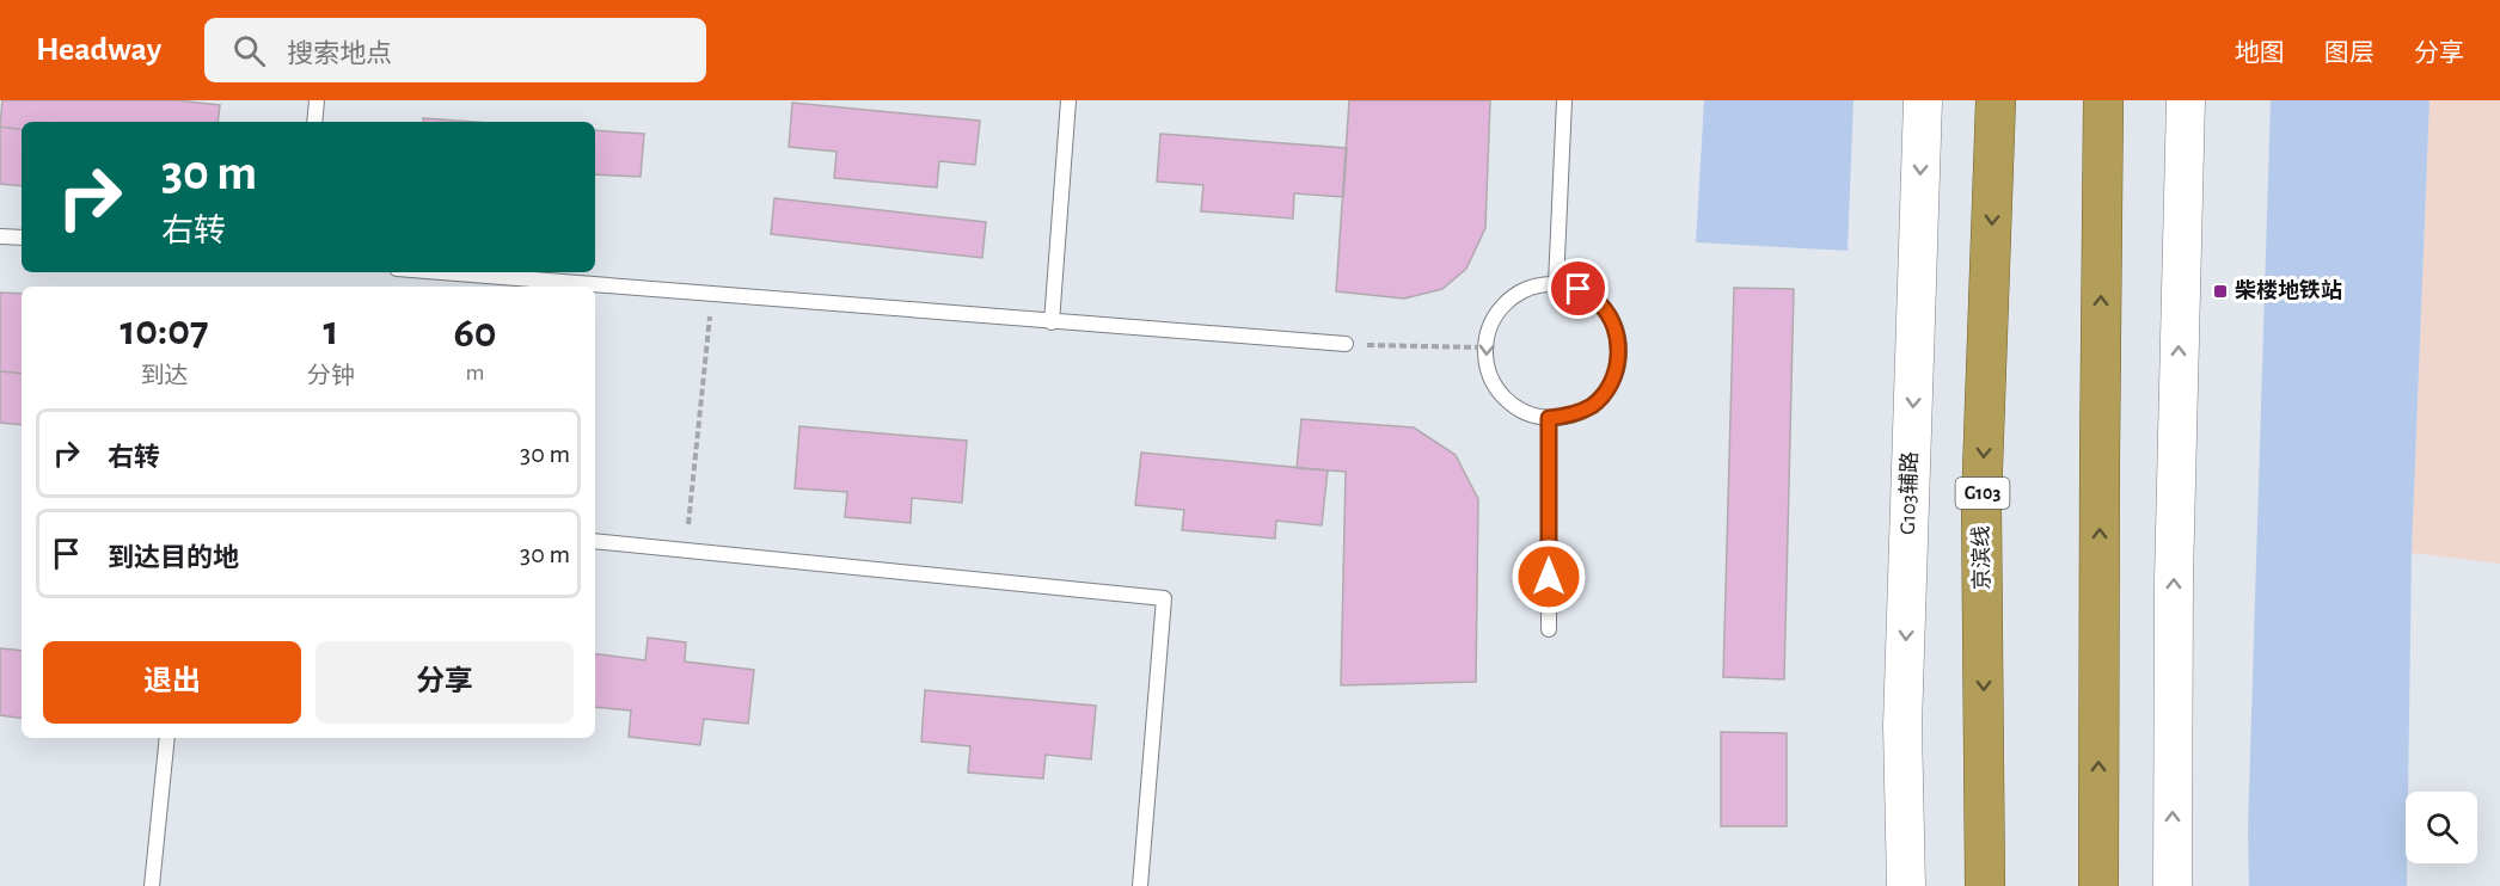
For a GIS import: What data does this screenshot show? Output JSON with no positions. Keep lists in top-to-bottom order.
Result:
{
  "streets": {
    "highway": ["G103", "京滨线"],
    "street": ["G103辅路"]
  },
  "places": {
    "transit": ["柴楼地铁站"]
  },
  "page": {
    "header": "Headway",
    "search": "搜索地点",
    "nav": ["地图", "图层", "分享"],
    "turn": ["30 m", "右转"],
    "eta": [
      "10:07",
      "到达",
      "1",
      "分钟",
      "60",
      "m"
    ],
    "list": [
      {
        "name": "右转",
        "value": "30 m"
      },
      {
        "name": "到达目的地",
        "value": "30 m"
      }
    ],
    "buttons": ["退出", "分享"]
  }
}
